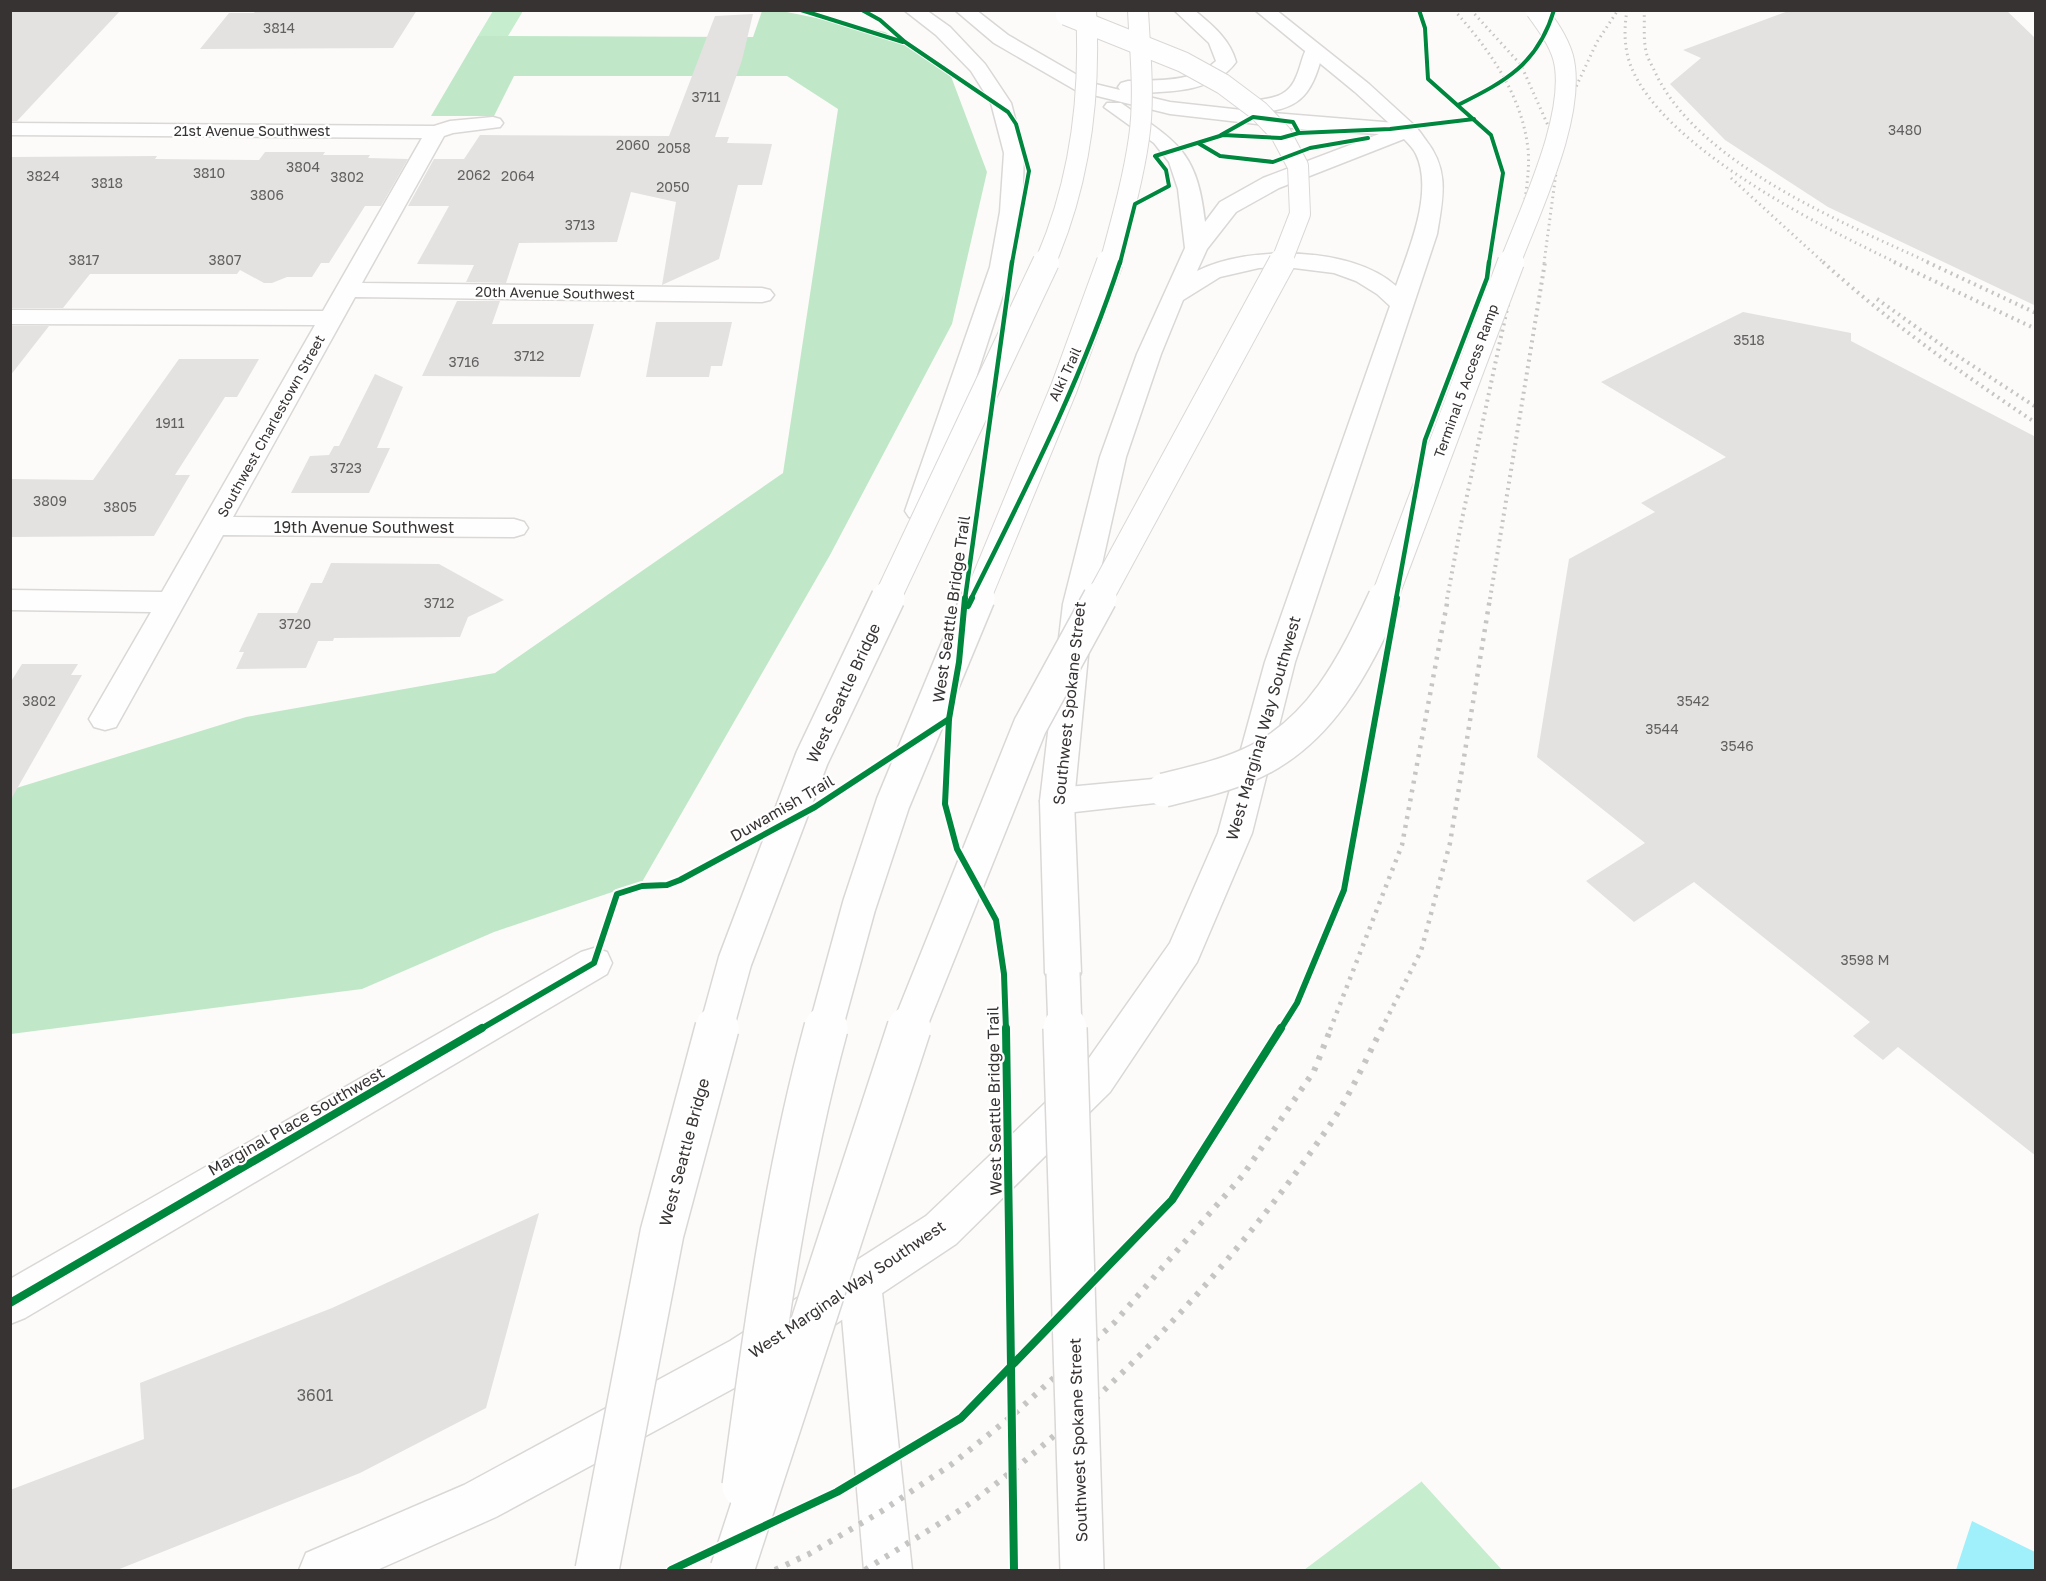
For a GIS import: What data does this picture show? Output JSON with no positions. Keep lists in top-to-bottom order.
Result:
{
  "streets": {
    "main road": [
      "21st Avenue Southwest",
      "20th Avenue Southwest",
      "Terminal 5 Access Ramp",
      "Southwest Charlestown Street",
      "19th Avenue Southwest",
      "West Seattle Bridge",
      "Southwest Spokane Street",
      "West Marginal Way Southwest",
      "Marginal Place Southwest"
    ],
    "cycle path": ["Alki Trail", "West Seattle Bridge Trail", "Duwamish Trail"]
  },
  "crossings": [
    ["21st Avenue Southwest", "Southwest Charlestown Street"],
    ["20th Avenue Southwest", "Southwest Charlestown Street"],
    ["Terminal 5 Access Ramp", "Southwest Spokane Street"],
    ["Southwest Charlestown Street", "19th Avenue Southwest"],
    ["Southwest Spokane Street", "West Marginal Way Southwest"]
  ],
  "house_numbers": [
    "3814",
    "3711",
    "3480",
    "2060",
    "2058",
    "3804",
    "3810",
    "2062",
    "3824",
    "2064",
    "3802",
    "3818",
    "2050",
    "3806",
    "3713",
    "3817",
    "3807",
    "3518",
    "3712",
    "3716",
    "1911",
    "3723",
    "3809",
    "3805",
    "3712",
    "3720",
    "3802",
    "3542",
    "3544",
    "3546",
    "3598 M",
    "3601"
  ]
}
